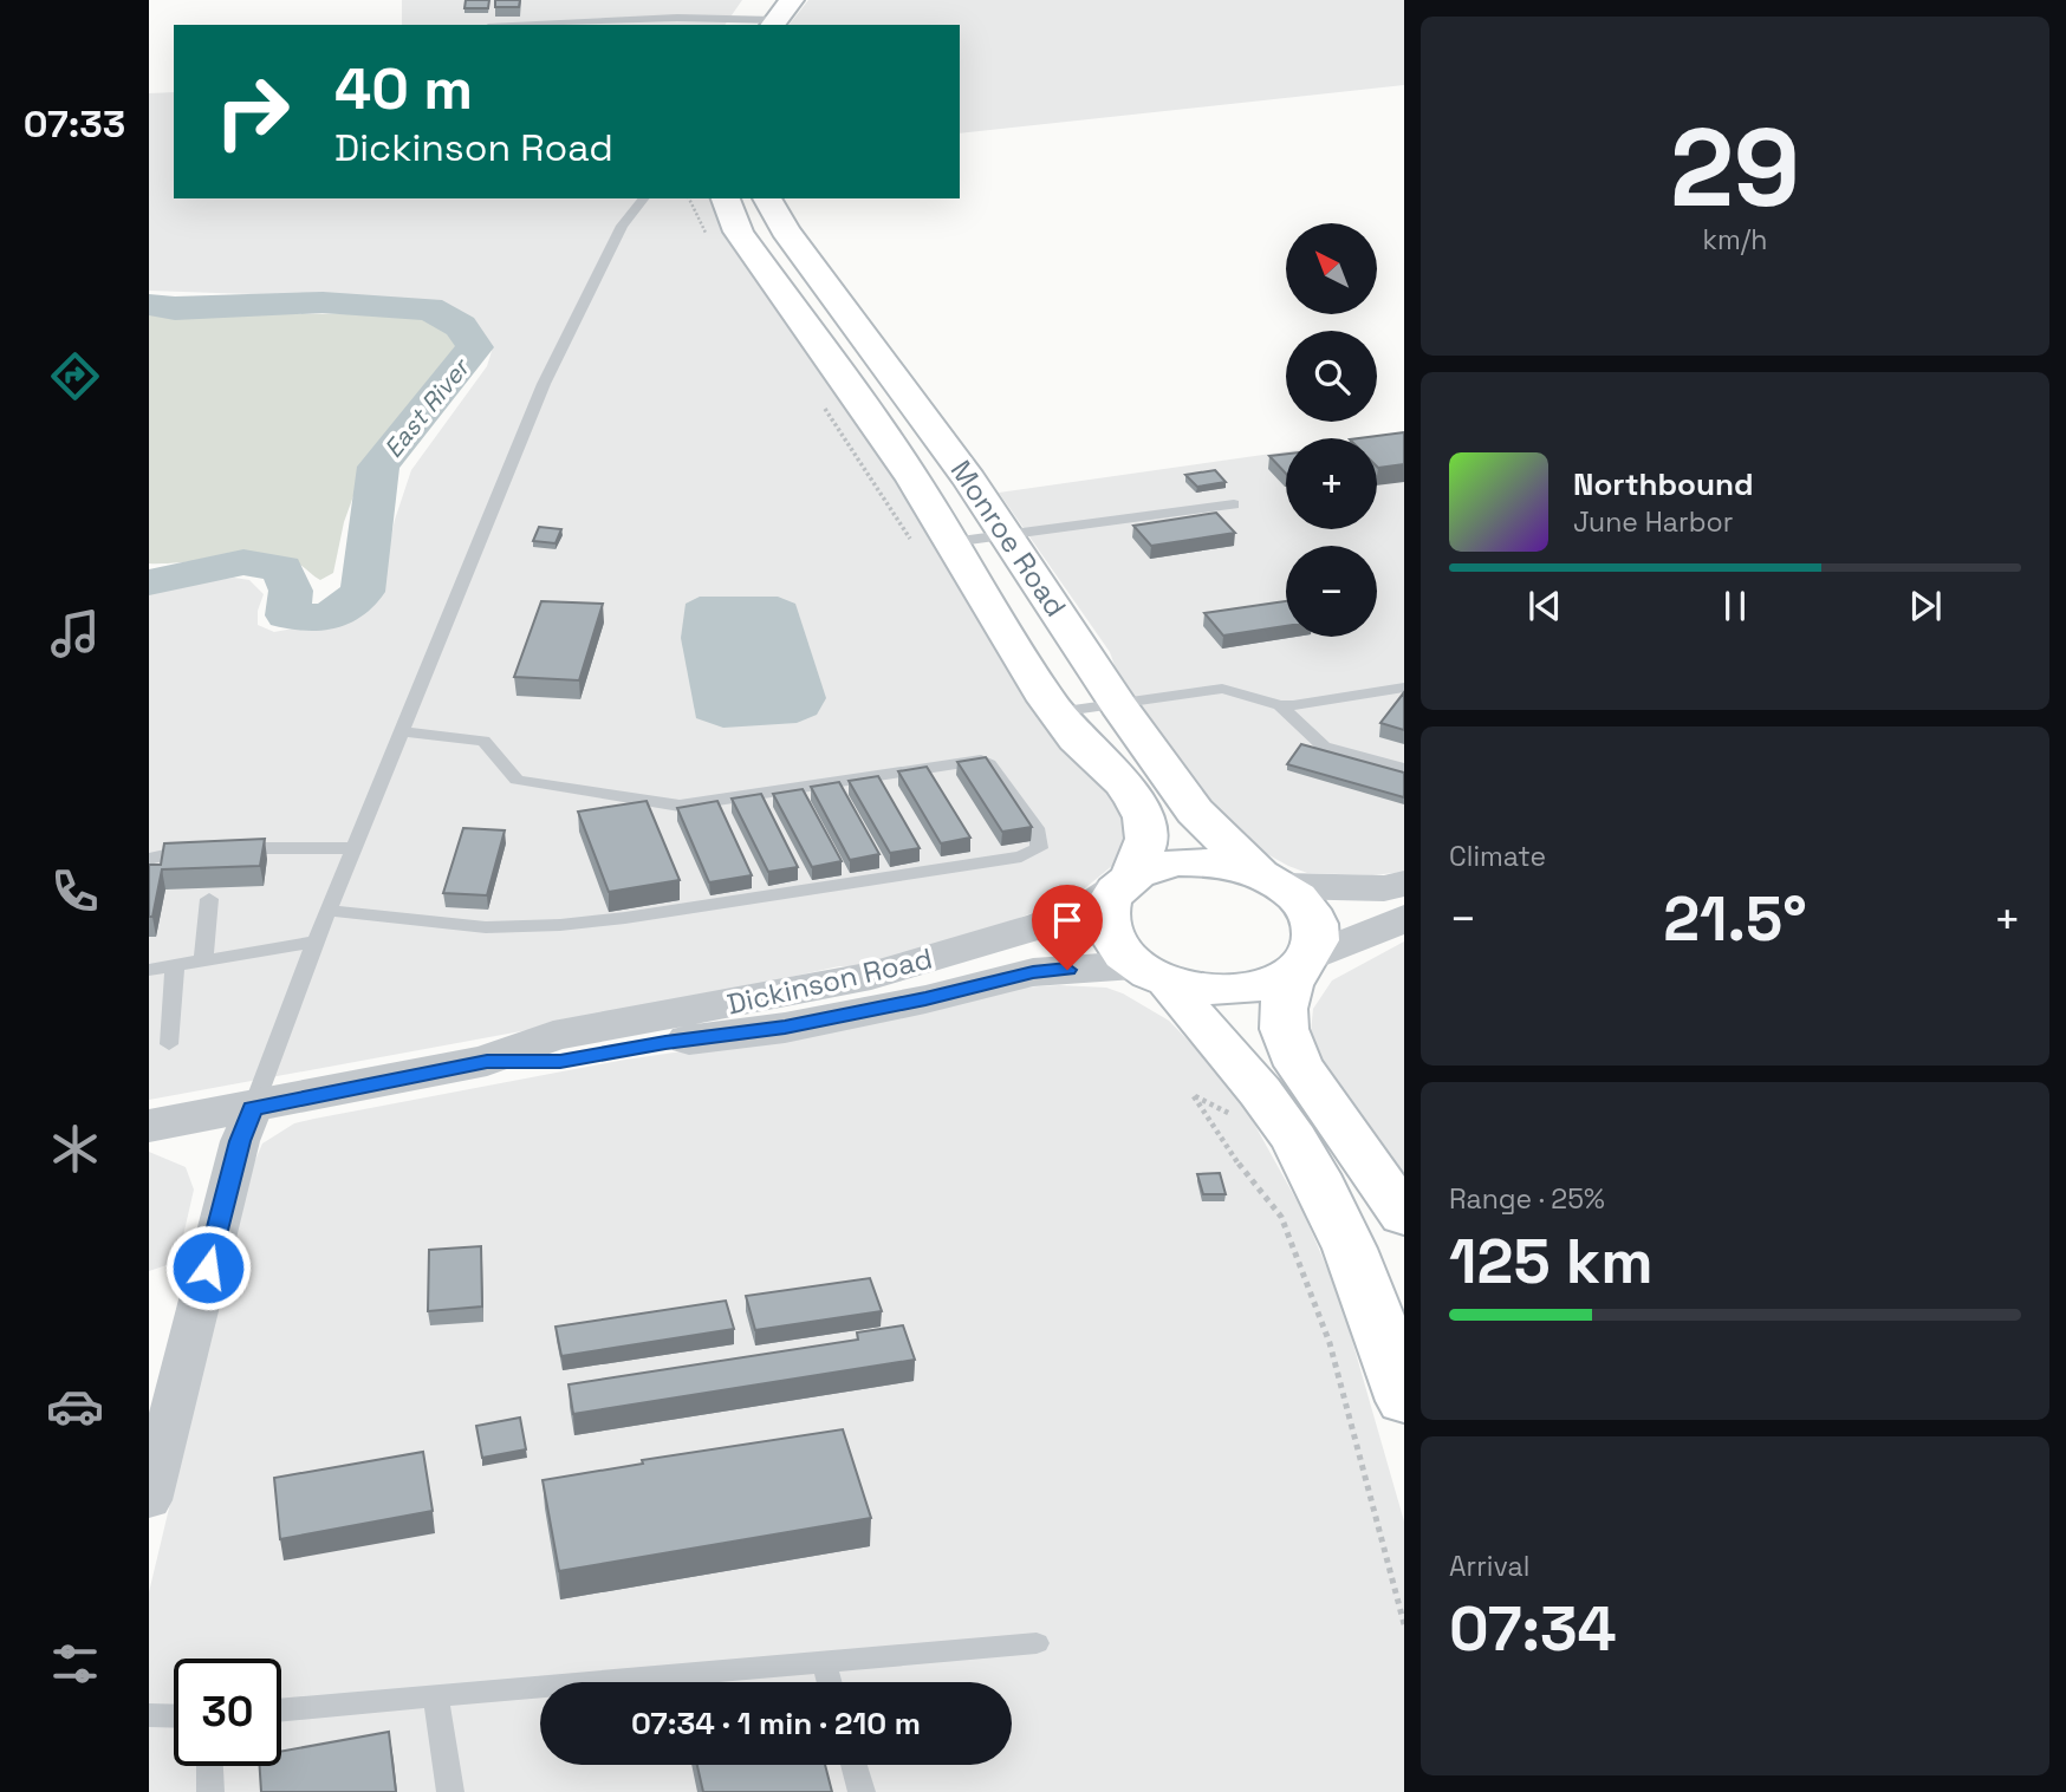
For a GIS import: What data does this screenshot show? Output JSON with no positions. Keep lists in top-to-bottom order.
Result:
{
  "streets": {
    "main road": ["Monroe Road"],
    "street": ["Dickinson Road"]
  },
  "crossings": [
    ["Monroe Road", "Dickinson Road"]
  ],
  "water": ["East River"],
  "north": "top left",
  "page": {
    "tabs": "07:33",
    "tile": [
      ["29", "km/h"],
      "Climate",
      ["Range · 25%", "125 km"],
      ["Arrival", "07:34"]
    ],
    "turn": ["40 m", "Dickinson Road"],
    "map_buttons": ["+", "−"],
    "song": ["Northbound", "June Harbor"],
    "heat": ["−", "21.5°", "+"],
    "limit": "30",
    "trip": "07:34 · 1 min · 210 m"
  }
}
